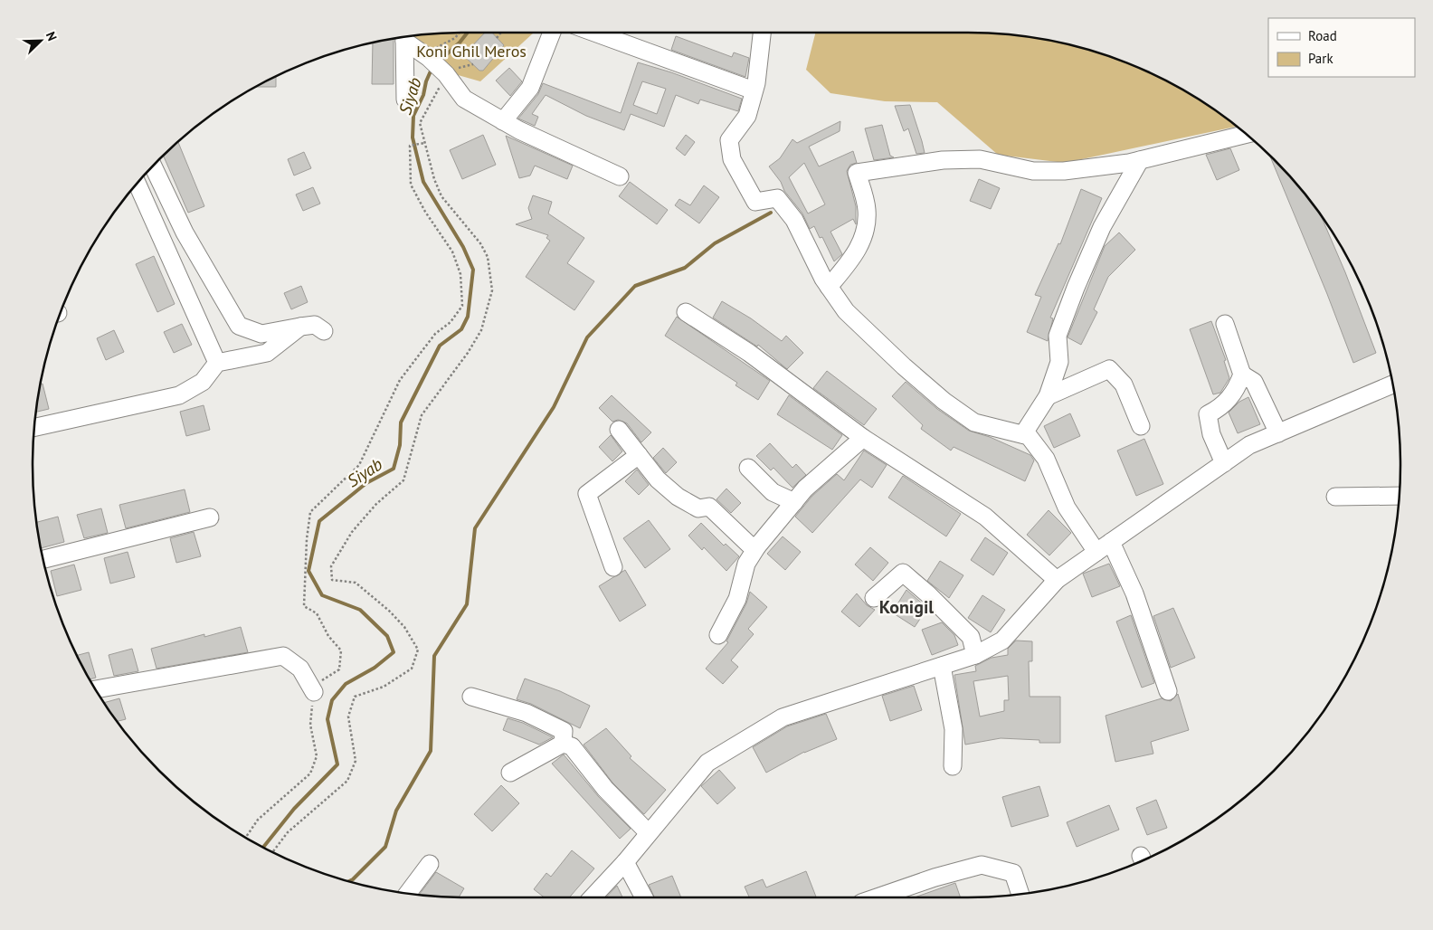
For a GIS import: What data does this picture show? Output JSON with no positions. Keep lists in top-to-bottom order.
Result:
{
  "districts": ["Konigil"],
  "water": ["Siyab"],
  "parks": ["Koni Ghil Meros"],
  "legend": ["Road", "Park"],
  "north": "top right"
}
